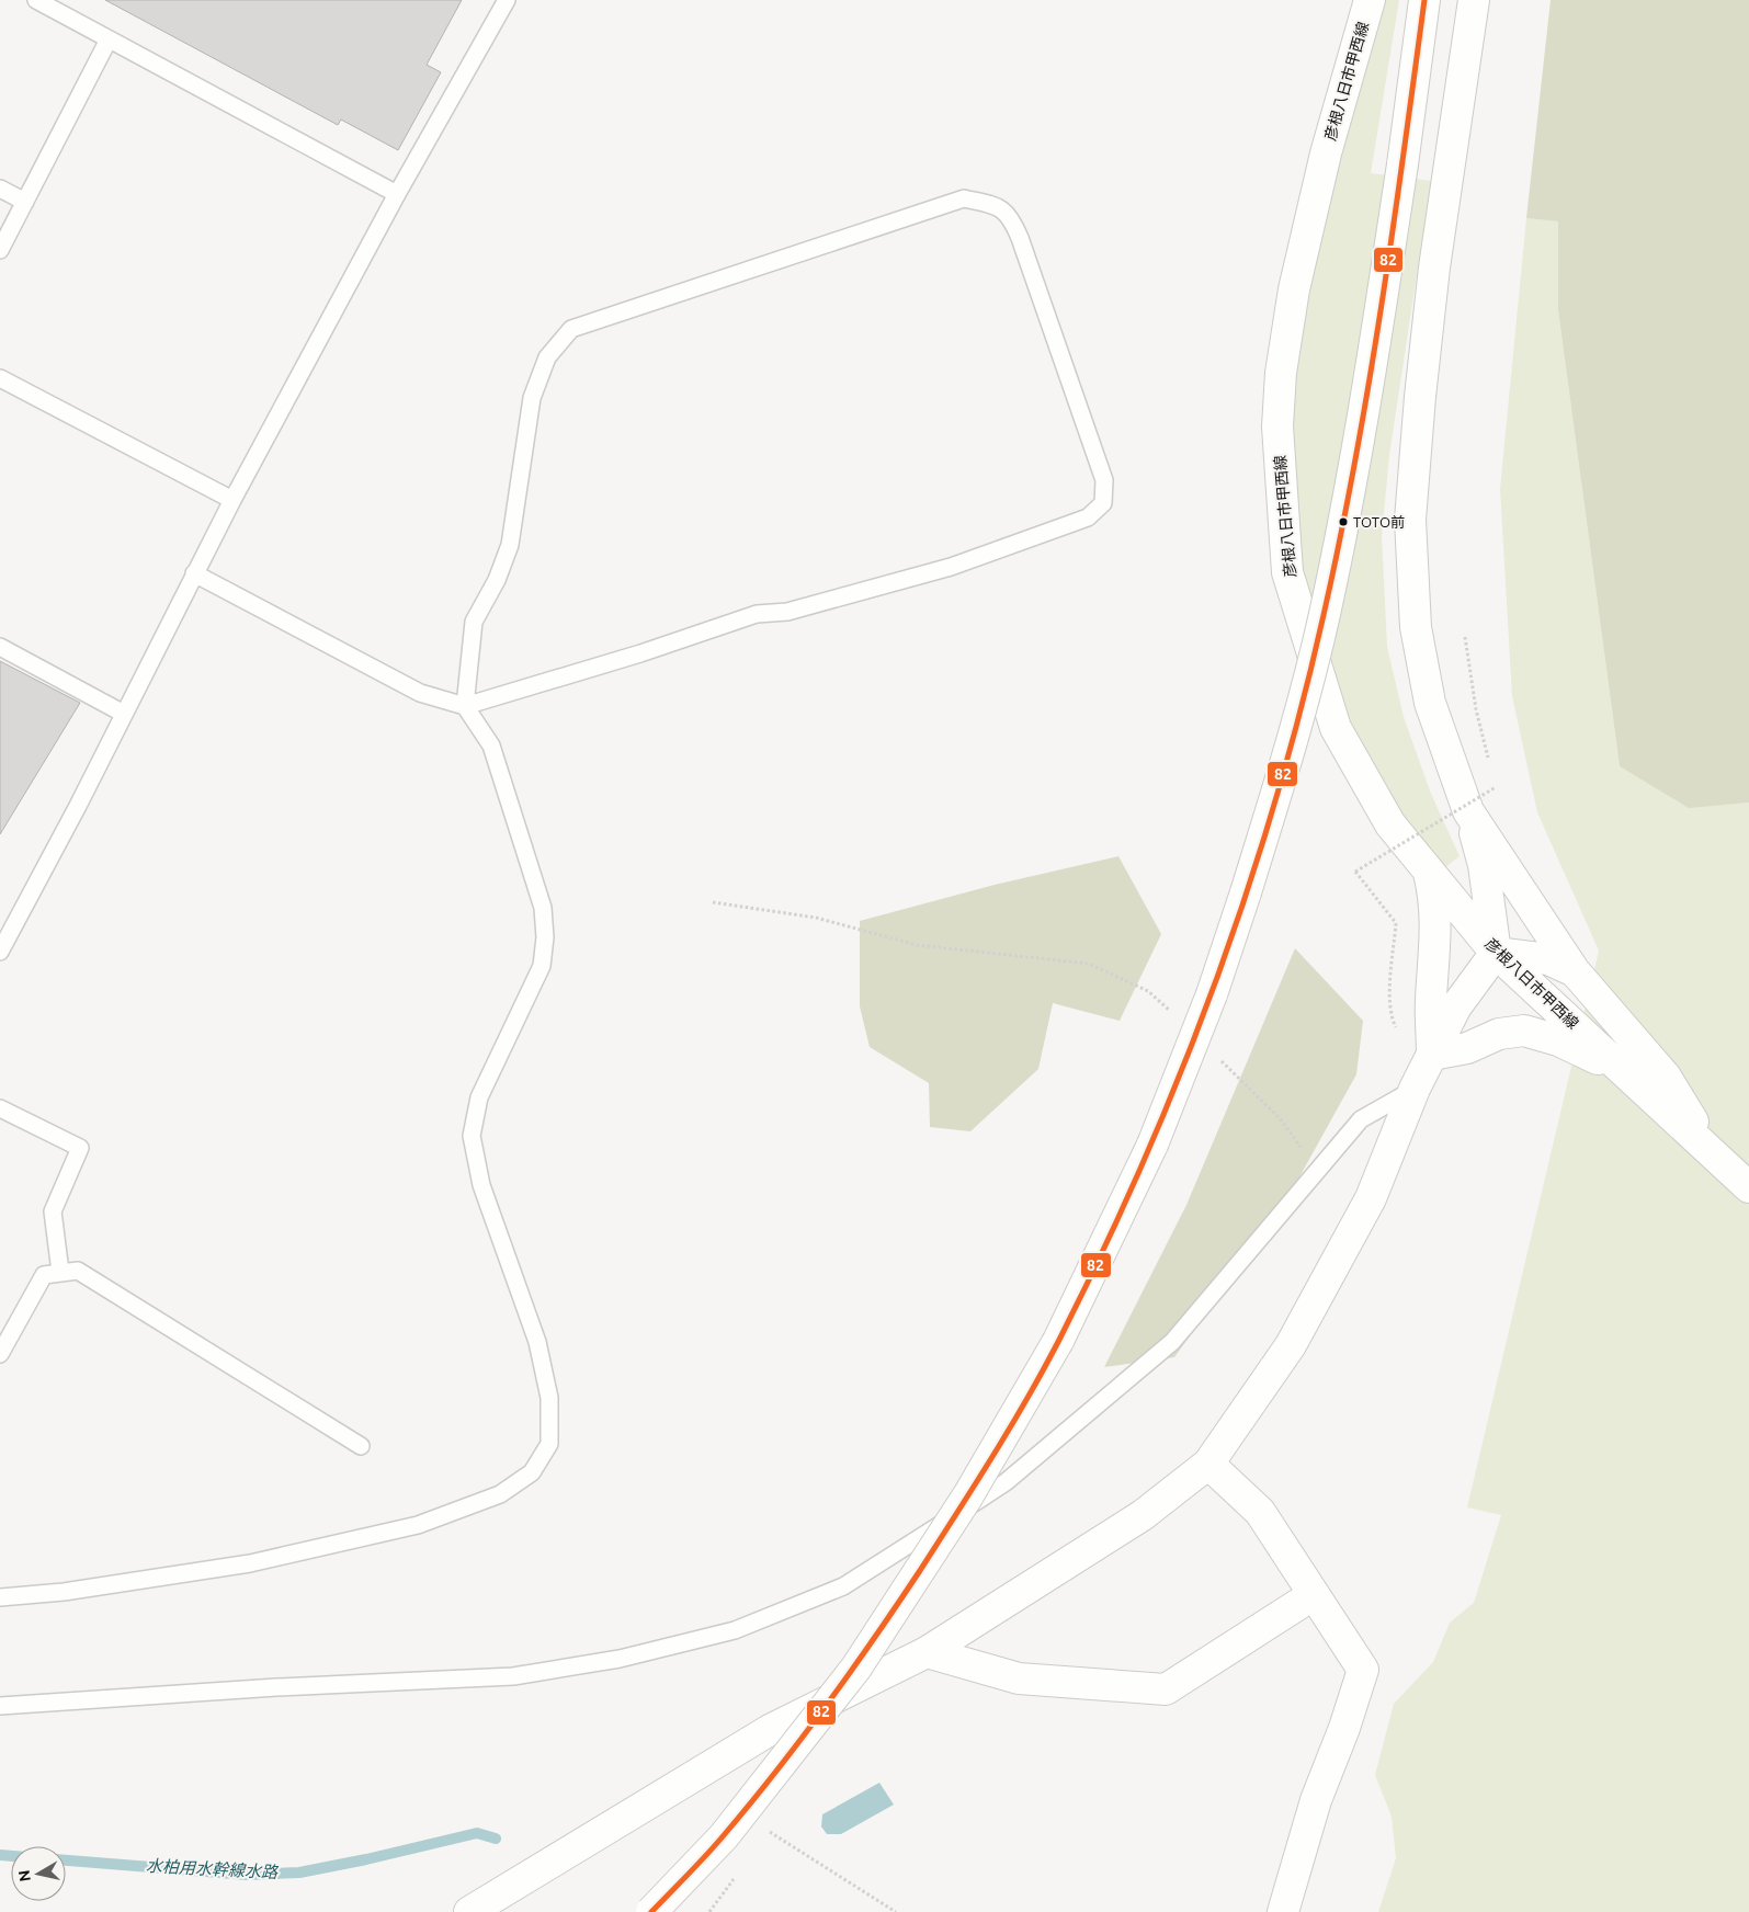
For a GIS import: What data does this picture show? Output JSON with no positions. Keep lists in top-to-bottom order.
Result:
{
  "streets": {
    "main road": ["彦根八日市甲西線"]
  },
  "water": ["水柏用水幹線水路"],
  "places": ["TOTO前"],
  "lines": ["transit line 82"],
  "north": "left"
}
